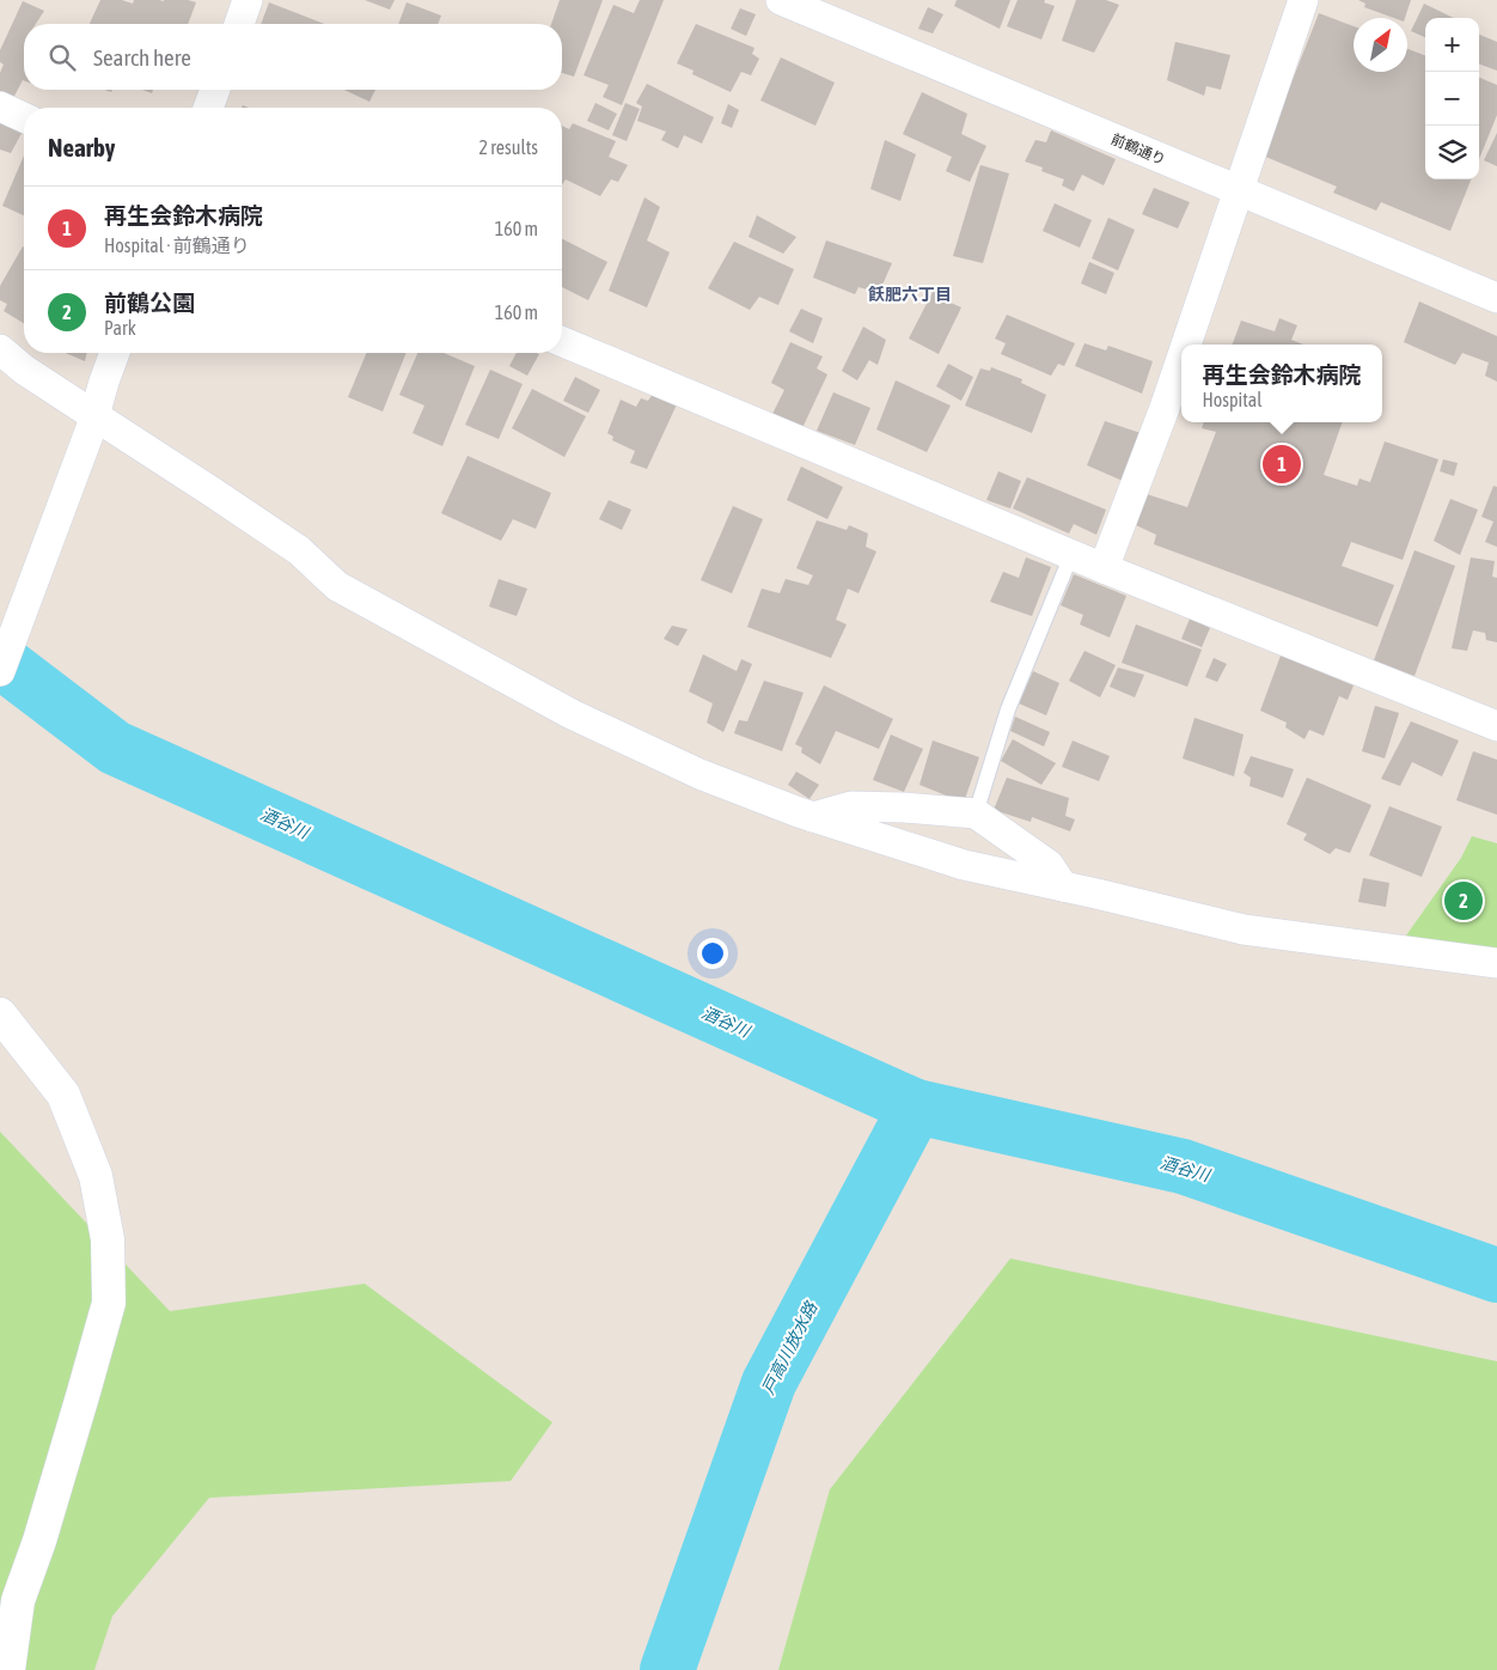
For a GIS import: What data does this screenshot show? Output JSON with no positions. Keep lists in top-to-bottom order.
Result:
{
  "streets": {
    "street": ["前鶴通り"]
  },
  "districts": ["飫肥六丁目"],
  "water": ["酒谷川", "戸高川放水路"],
  "north": "top right",
  "page": {
    "map_buttons": ["+", "−"],
    "search": "Search here",
    "heading": ["Nearby", "2 results"],
    "list": [
      {
        "mark": "1",
        "name": "再生会鈴木病院",
        "note": "Hospital · 前鶴通り",
        "value": "160 m"
      },
      {
        "mark": "2",
        "name": "前鶴公園",
        "note": "Park",
        "value": "160 m"
      }
    ],
    "popup": ["再生会鈴木病院", "Hospital"],
    "pins": ["1", "2"]
  }
}
